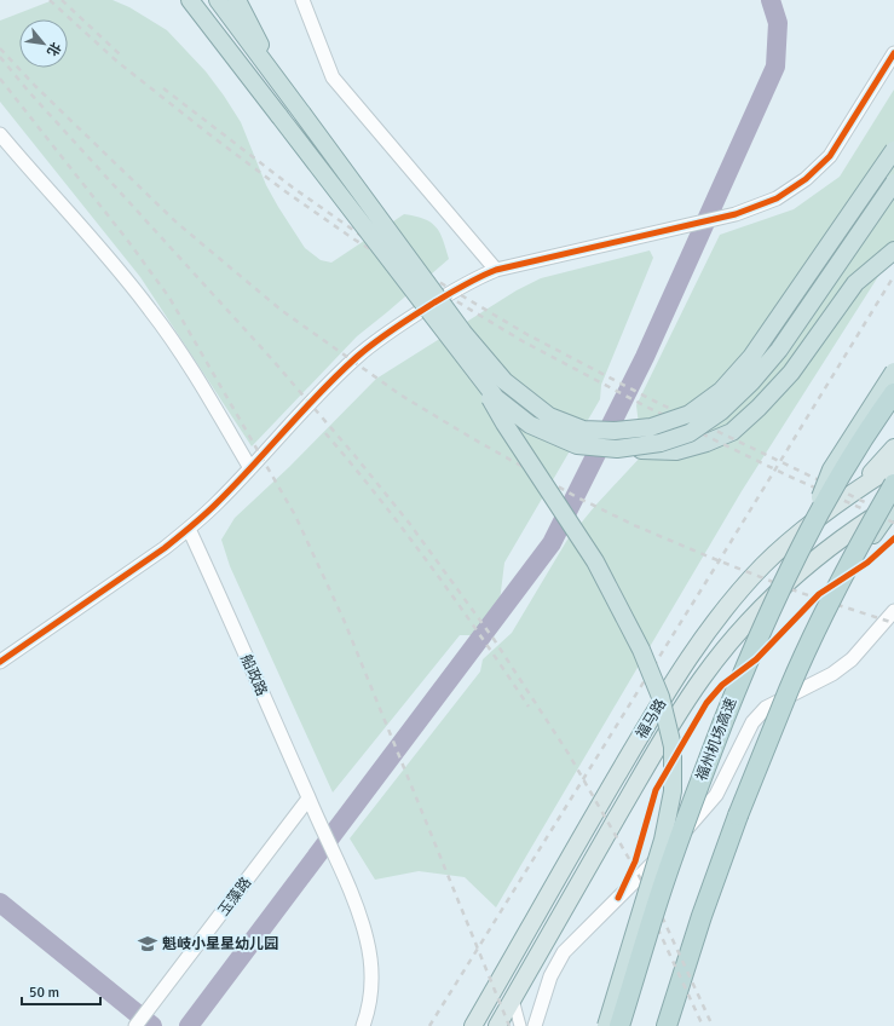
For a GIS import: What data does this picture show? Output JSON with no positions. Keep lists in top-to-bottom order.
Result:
{
  "streets": {
    "highway": ["福州机场高速"],
    "main road": ["福马路"],
    "street": ["船政路", "玉藻路"]
  },
  "crossings": [
    ["船政路", "玉藻路"]
  ],
  "places": {
    "school or university": ["魁岐小星星幼儿园"]
  },
  "scale_bar": "50 m",
  "north": "bottom right"
}
